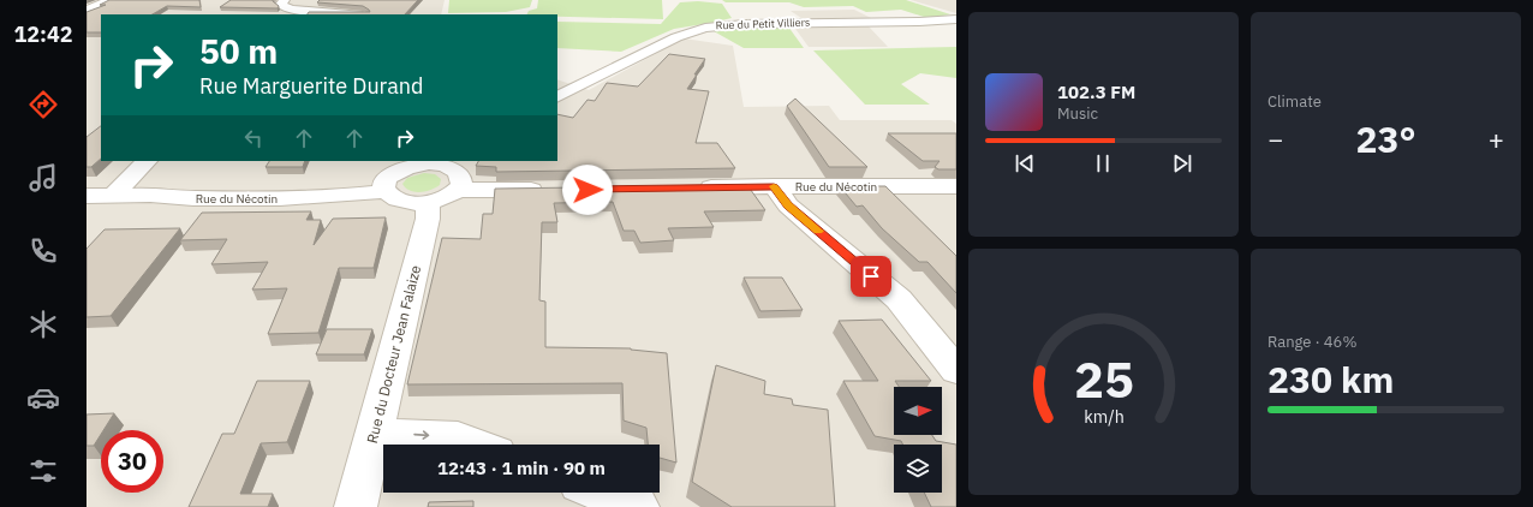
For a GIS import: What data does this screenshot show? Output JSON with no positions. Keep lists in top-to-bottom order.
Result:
{
  "streets": {
    "street": ["Rue du Petit Villiers", "Rue du Nécotin", "Rue du Docteur Jean Falaize"]
  },
  "north": "right",
  "page": {
    "tabs": "12:42",
    "tile": [
      "Climate",
      ["Range · 46%", "230 km"]
    ],
    "turn": ["50 m", "Rue Marguerite Durand"],
    "song": ["102.3 FM", "Music"],
    "heat": ["−", "23°", "+"],
    "limit": "30",
    "trip": "12:43 · 1 min · 90 m",
    "gauge": ["25", "km/h"]
  }
}
